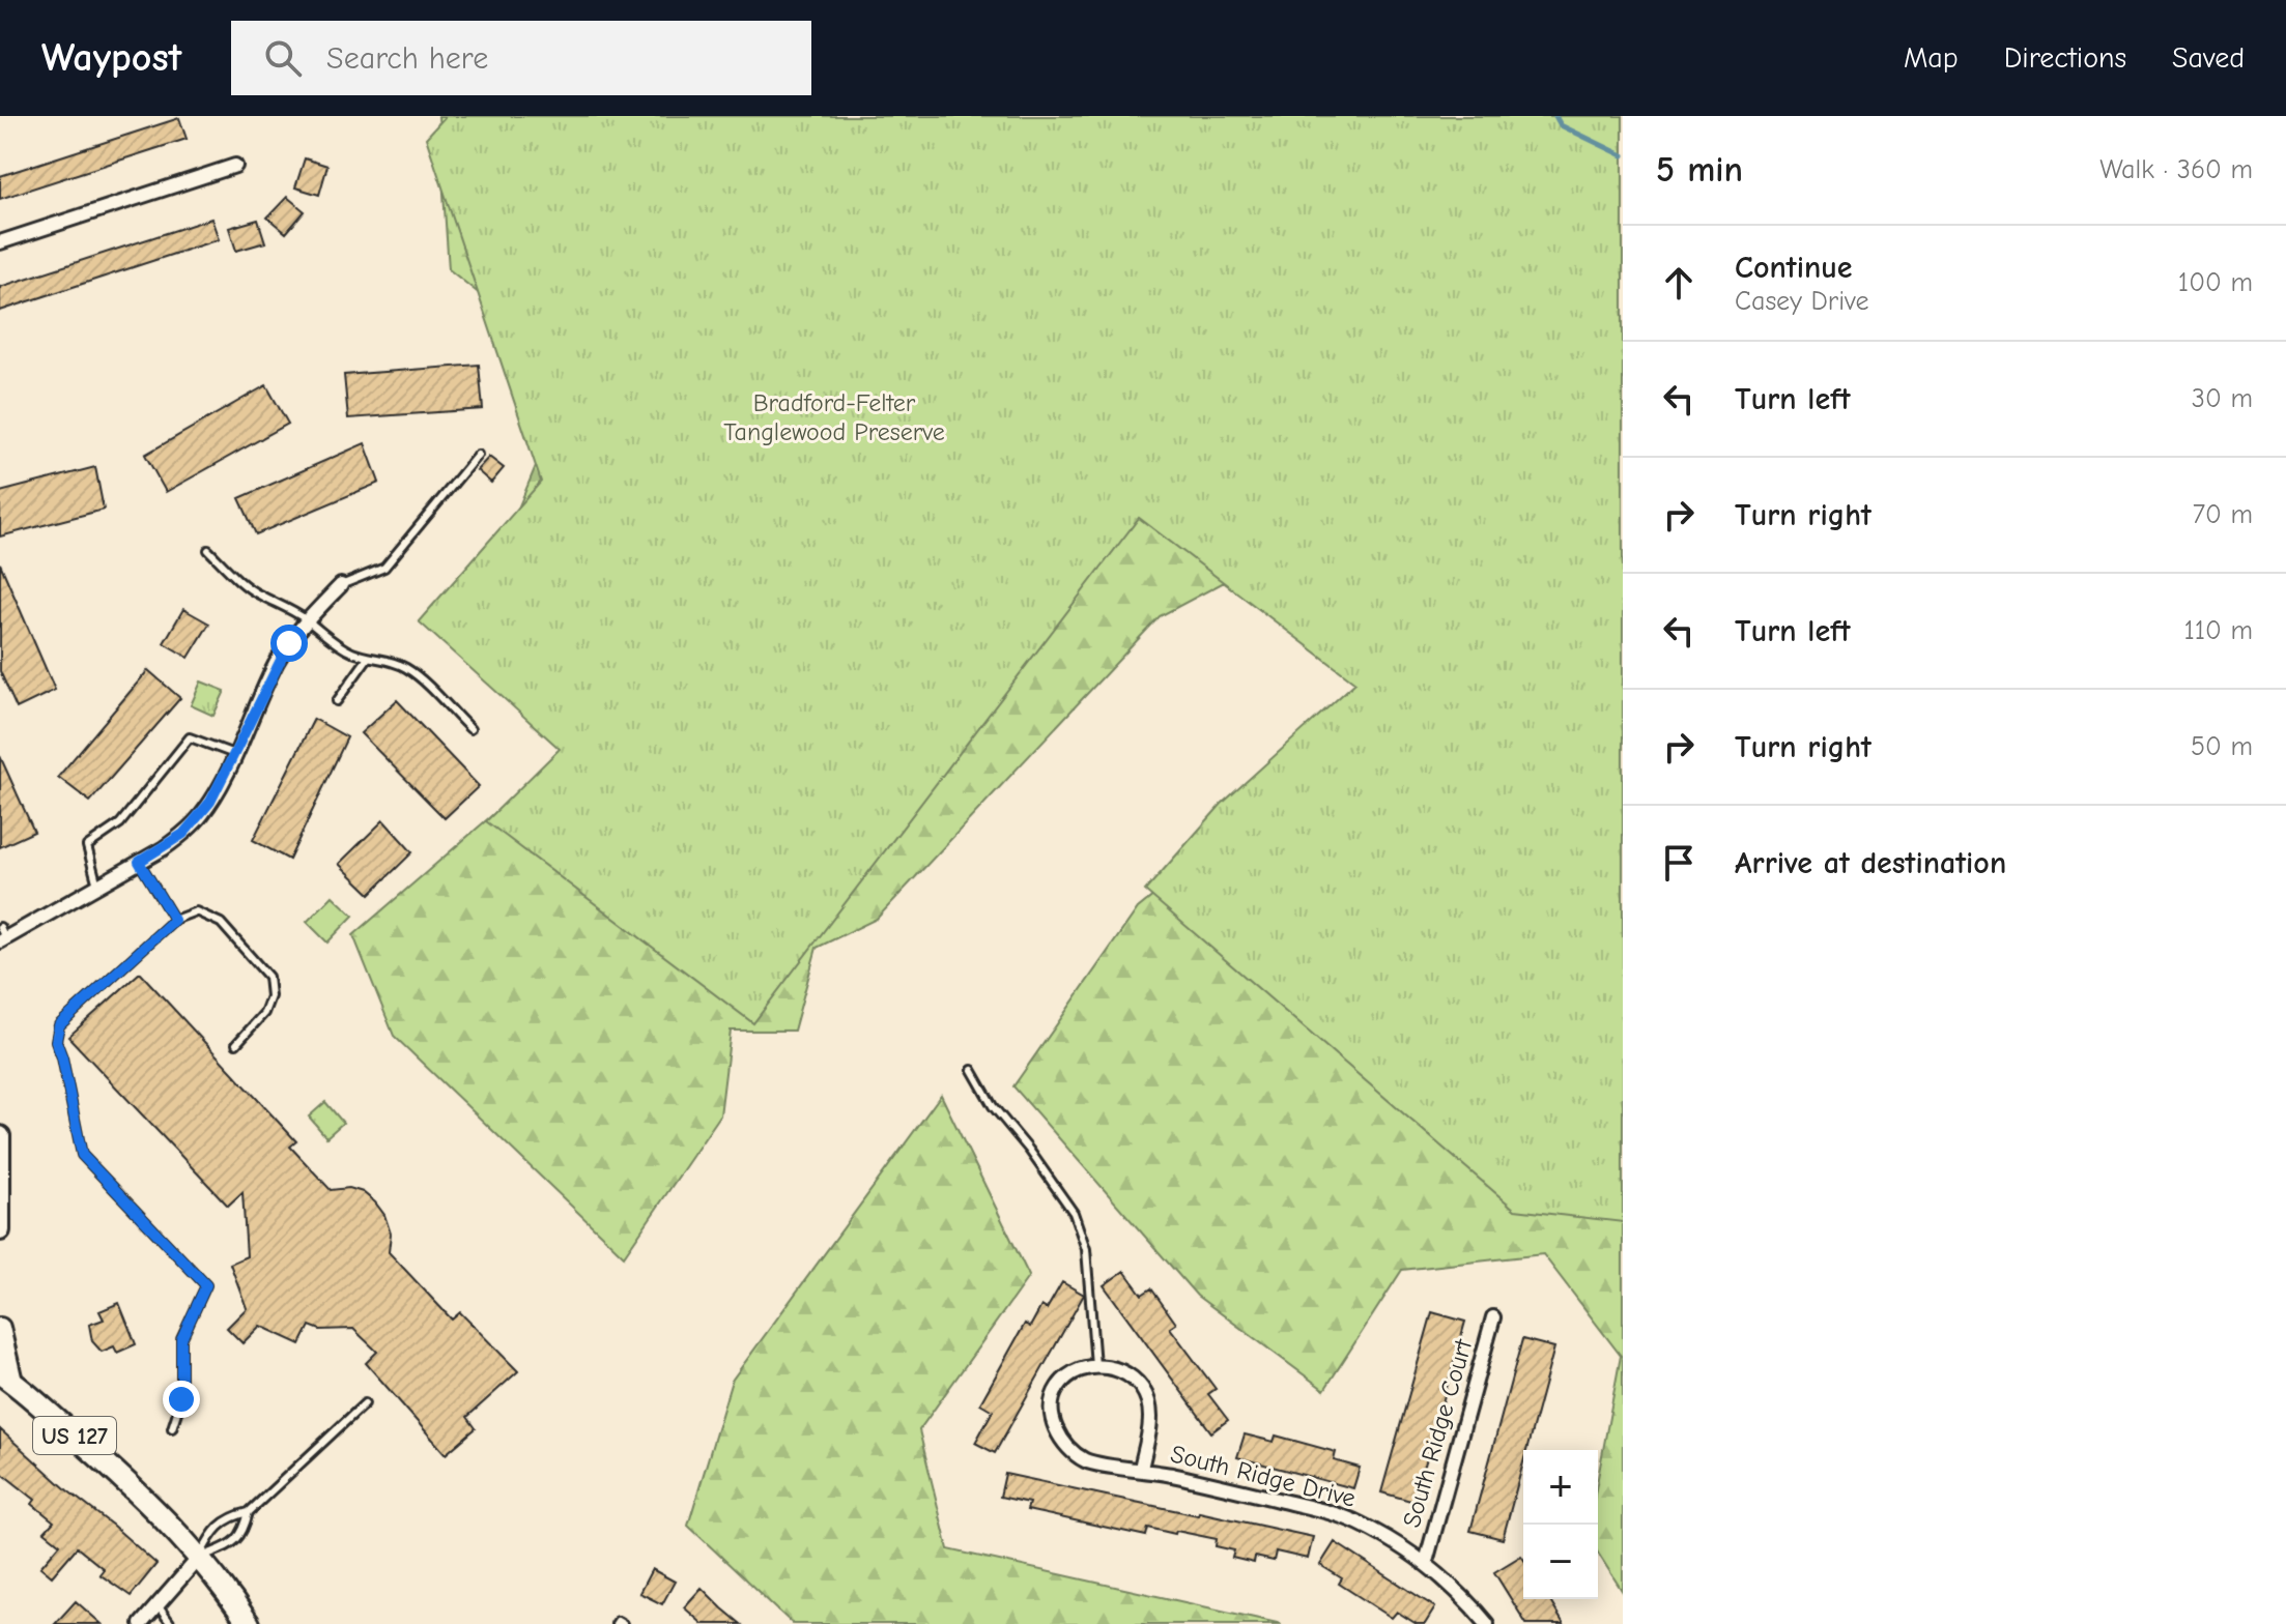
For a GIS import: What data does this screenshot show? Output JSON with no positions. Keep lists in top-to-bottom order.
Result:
{
  "streets": {
    "main road": ["US 127"],
    "street": ["South Ridge Court", "South Ridge Drive"]
  },
  "crossings": [
    ["South Ridge Court", "South Ridge Drive"]
  ],
  "parks": ["Bradford-Felter Tanglewood Preserve"],
  "page": {
    "header": "Waypost",
    "search": "Search here",
    "nav": ["Map", "Directions", "Saved"],
    "heading": ["5 min", "Walk · 360 m"],
    "list": [
      ["Continue", "Casey Drive", "100 m"],
      ["Turn left", "30 m"],
      ["Turn right", "70 m"],
      ["Turn left", "110 m"],
      ["Turn right", "50 m"],
      "Arrive at destination"
    ],
    "map_buttons": ["+", "−"]
  }
}
